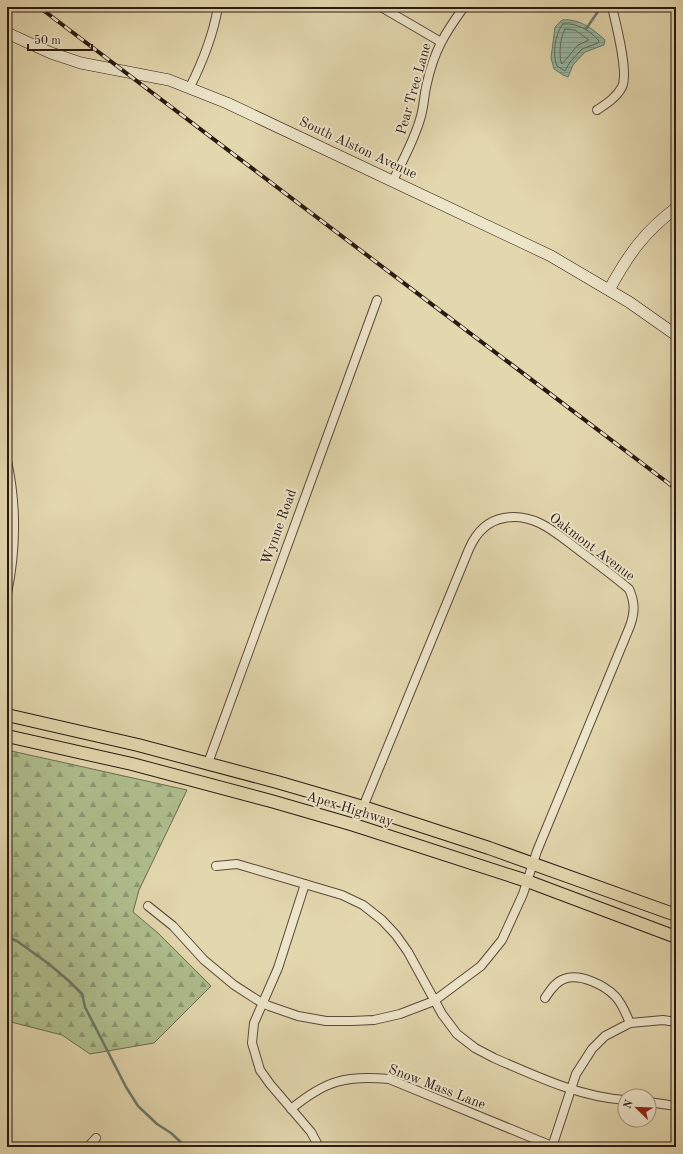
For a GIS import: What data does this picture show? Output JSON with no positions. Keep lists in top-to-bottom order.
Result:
{
  "streets": {
    "main road": ["Apex Highway"],
    "street": [
      "Pear Tree Lane",
      "South Alston Avenue",
      "Wynne Road",
      "Oakmont Avenue",
      "Snow Mass Lane"
    ]
  },
  "crossings": [
    ["Pear Tree Lane", "South Alston Avenue"],
    ["Wynne Road", "Apex Highway"],
    ["Oakmont Avenue", "Apex Highway"]
  ],
  "scale_bar": "50 m",
  "north": "top left"
}
